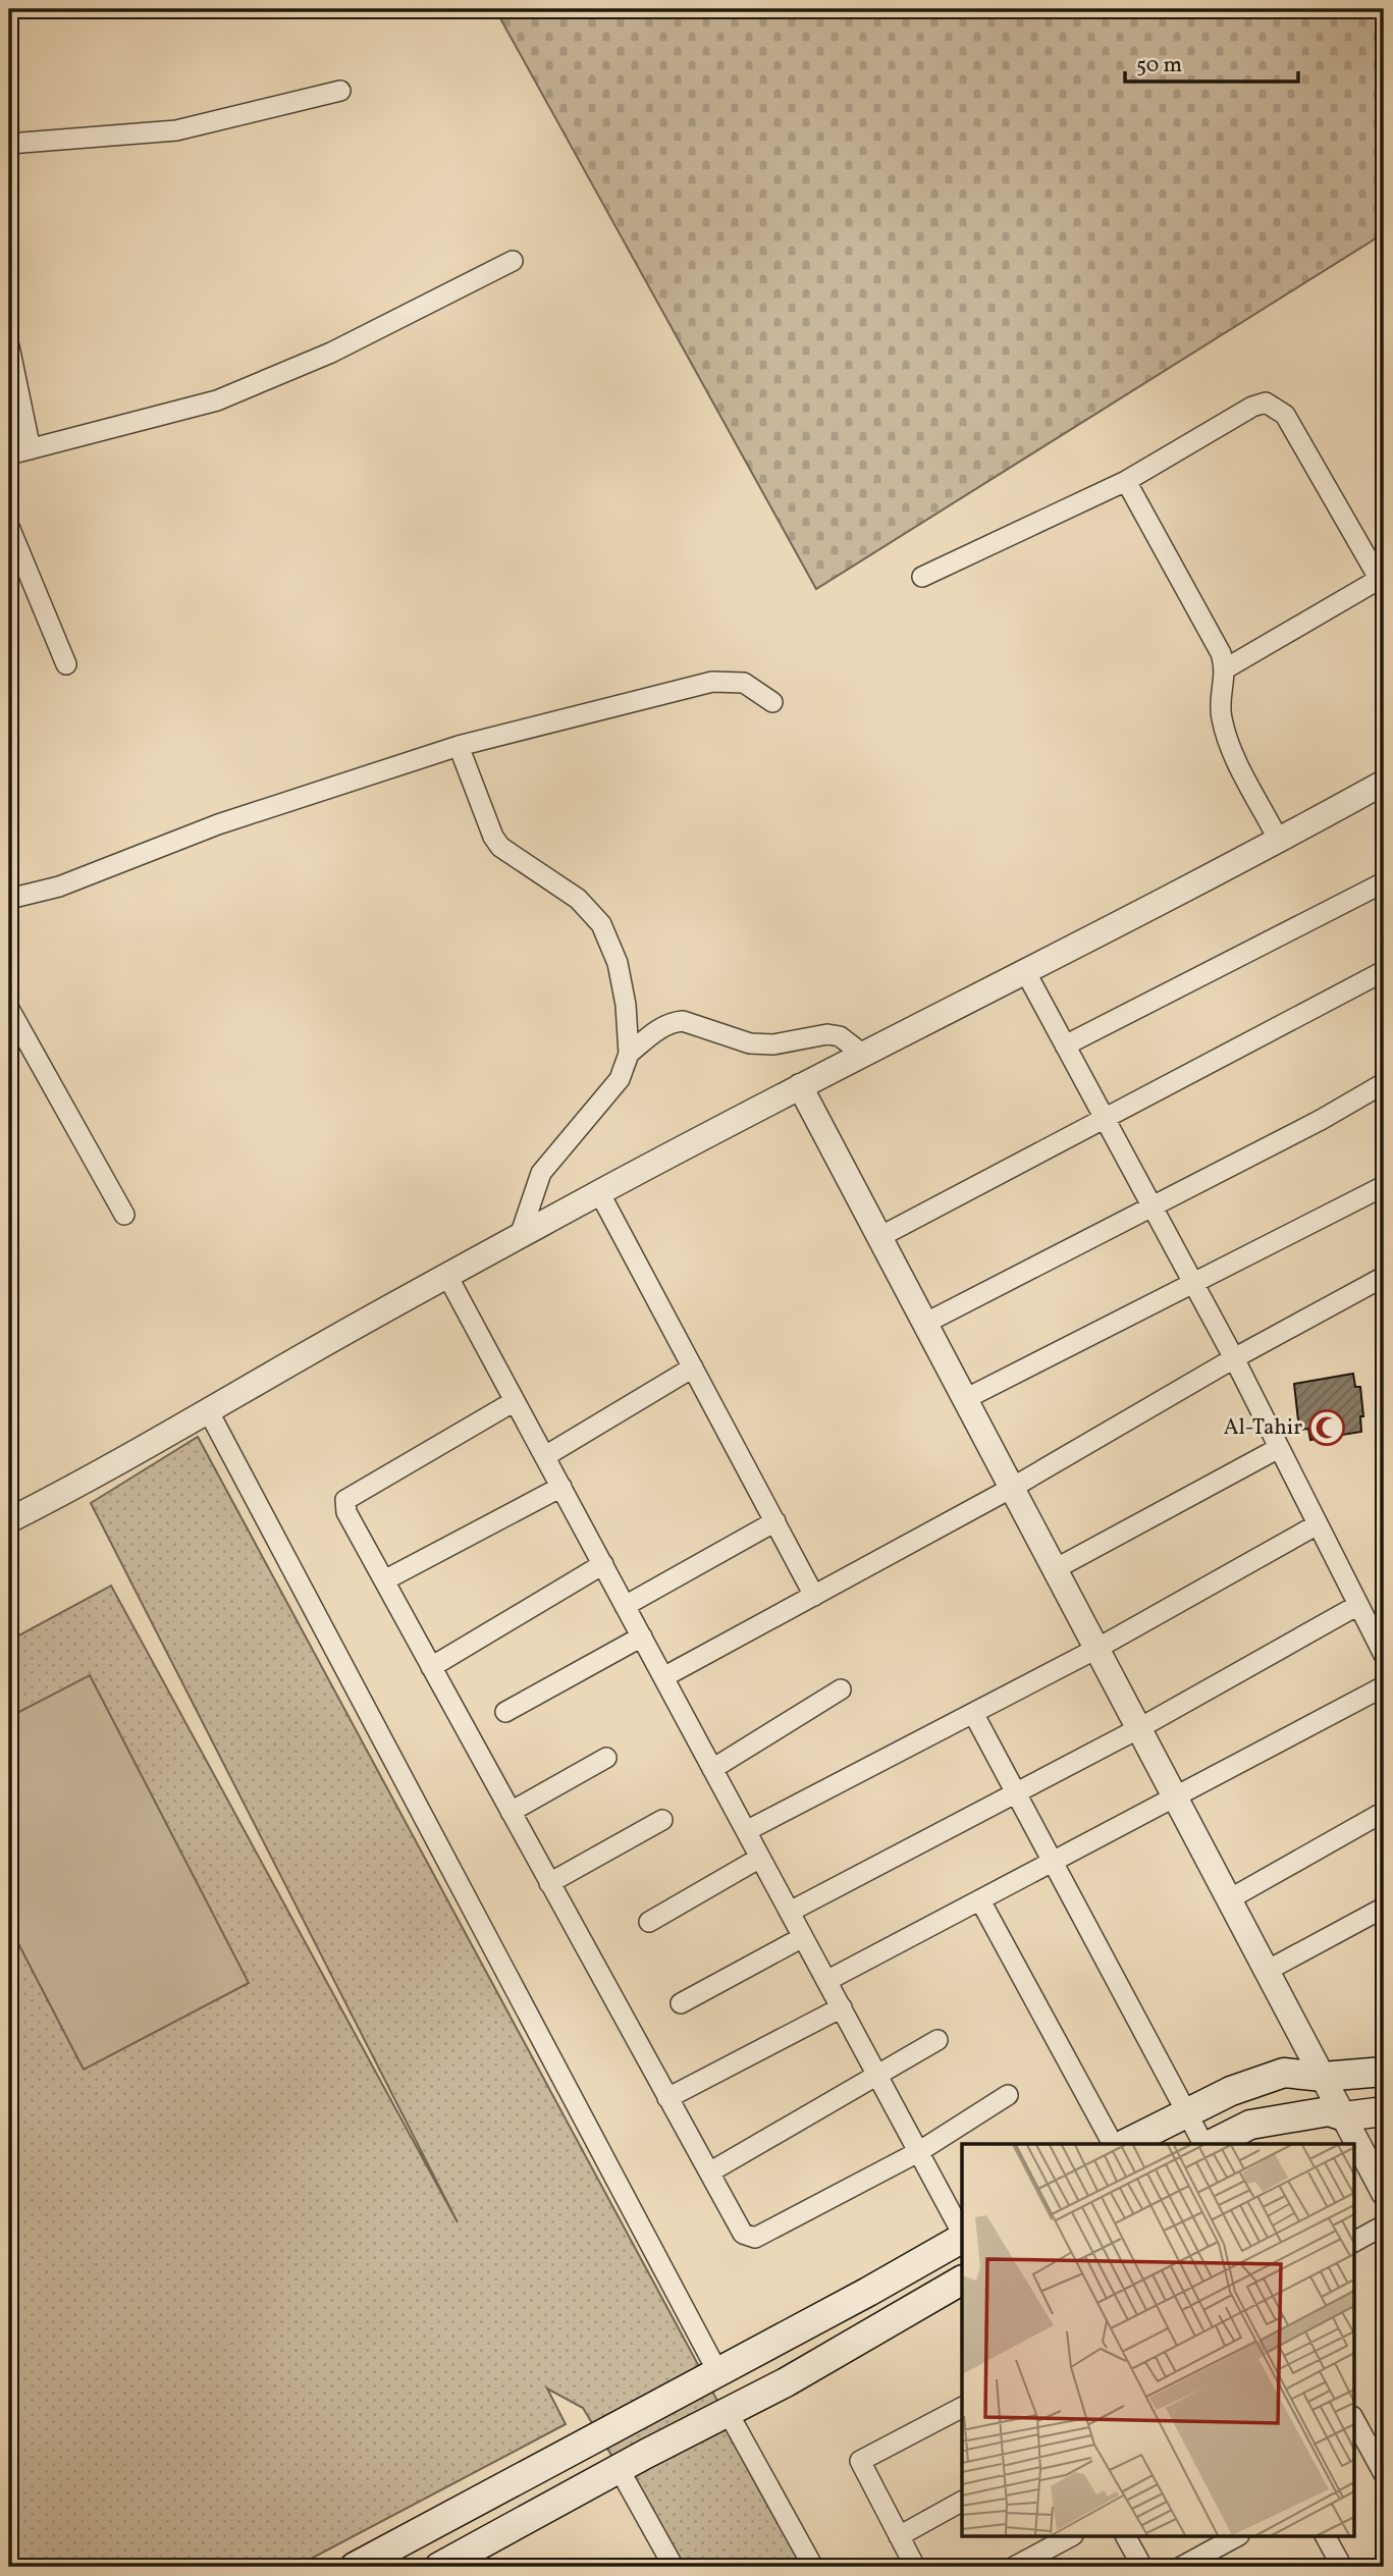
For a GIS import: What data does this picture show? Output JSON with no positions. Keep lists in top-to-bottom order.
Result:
{
  "places": {
    "mosque": ["Al-Tahir"]
  },
  "scale_bar": "50 m"
}
